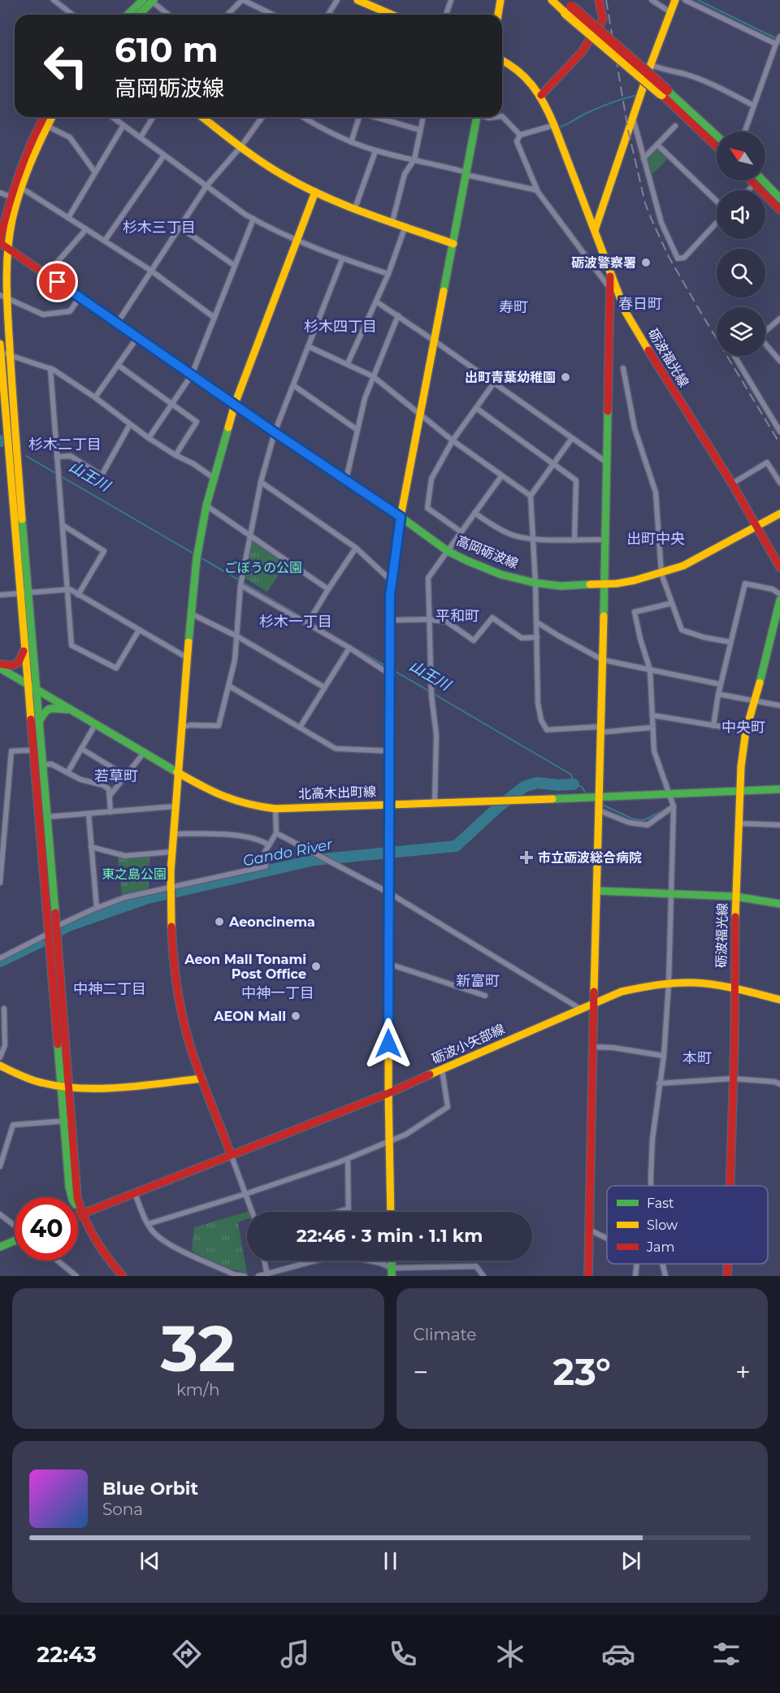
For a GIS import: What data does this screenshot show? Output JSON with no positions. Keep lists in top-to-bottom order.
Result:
{
  "streets": {
    "main road": [
      "砺波福光線",
      "高岡砺波線",
      "北高木出町線",
      "砺波小矢部線"
    ]
  },
  "crossings": [
    ["砺波福光線", "高岡砺波線"],
    ["砺波福光線", "北高木出町線"],
    ["砺波福光線", "砺波小矢部線"]
  ],
  "districts": [
    "杉木三丁目",
    "春日町",
    "寿町",
    "杉木四丁目",
    "杉木二丁目",
    "出町中央",
    "平和町",
    "杉木一丁目",
    "中央町",
    "若草町",
    "新富町",
    "中神二丁目",
    "中神一丁目",
    "本町"
  ],
  "water": ["山王川", "Gando River"],
  "parks": ["ごぼうの公園", "東之島公園"],
  "places": {
    "other": [
      "砺波警察署",
      "出町青葉幼稚園",
      "Aeoncinema",
      "Aeon Mall Tonami Post Office",
      "AEON Mall"
    ],
    "health": ["市立砺波総合病院"]
  },
  "legend": ["Fast", "Slow", "Jam"],
  "north": "top left",
  "page": {
    "turn": ["610 m", "高岡砺波線"],
    "limit": "40",
    "trip": "22:46 · 3 min · 1.1 km",
    "tile": [
      ["32", "km/h"],
      "Climate"
    ],
    "heat": ["−", "23°", "+"],
    "song": ["Blue Orbit", "Sona"],
    "tabs": "22:43"
  }
}
